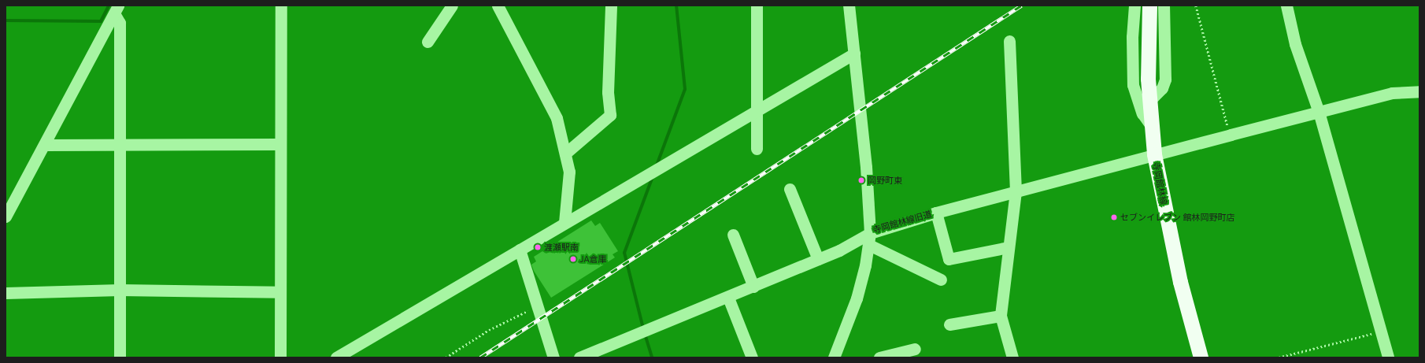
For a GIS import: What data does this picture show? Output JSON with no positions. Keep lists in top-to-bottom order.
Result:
{
  "streets": {
    "main road": ["寺岡館林線"],
    "street": ["寺岡館林線旧道"]
  },
  "crossings": [
    ["寺岡館林線", "寺岡館林線旧道"]
  ],
  "places": [
    "岡野町東",
    "セブンイレブン 館林岡野町店",
    "渡瀬駅南",
    "JA倉庫"
  ]
}
